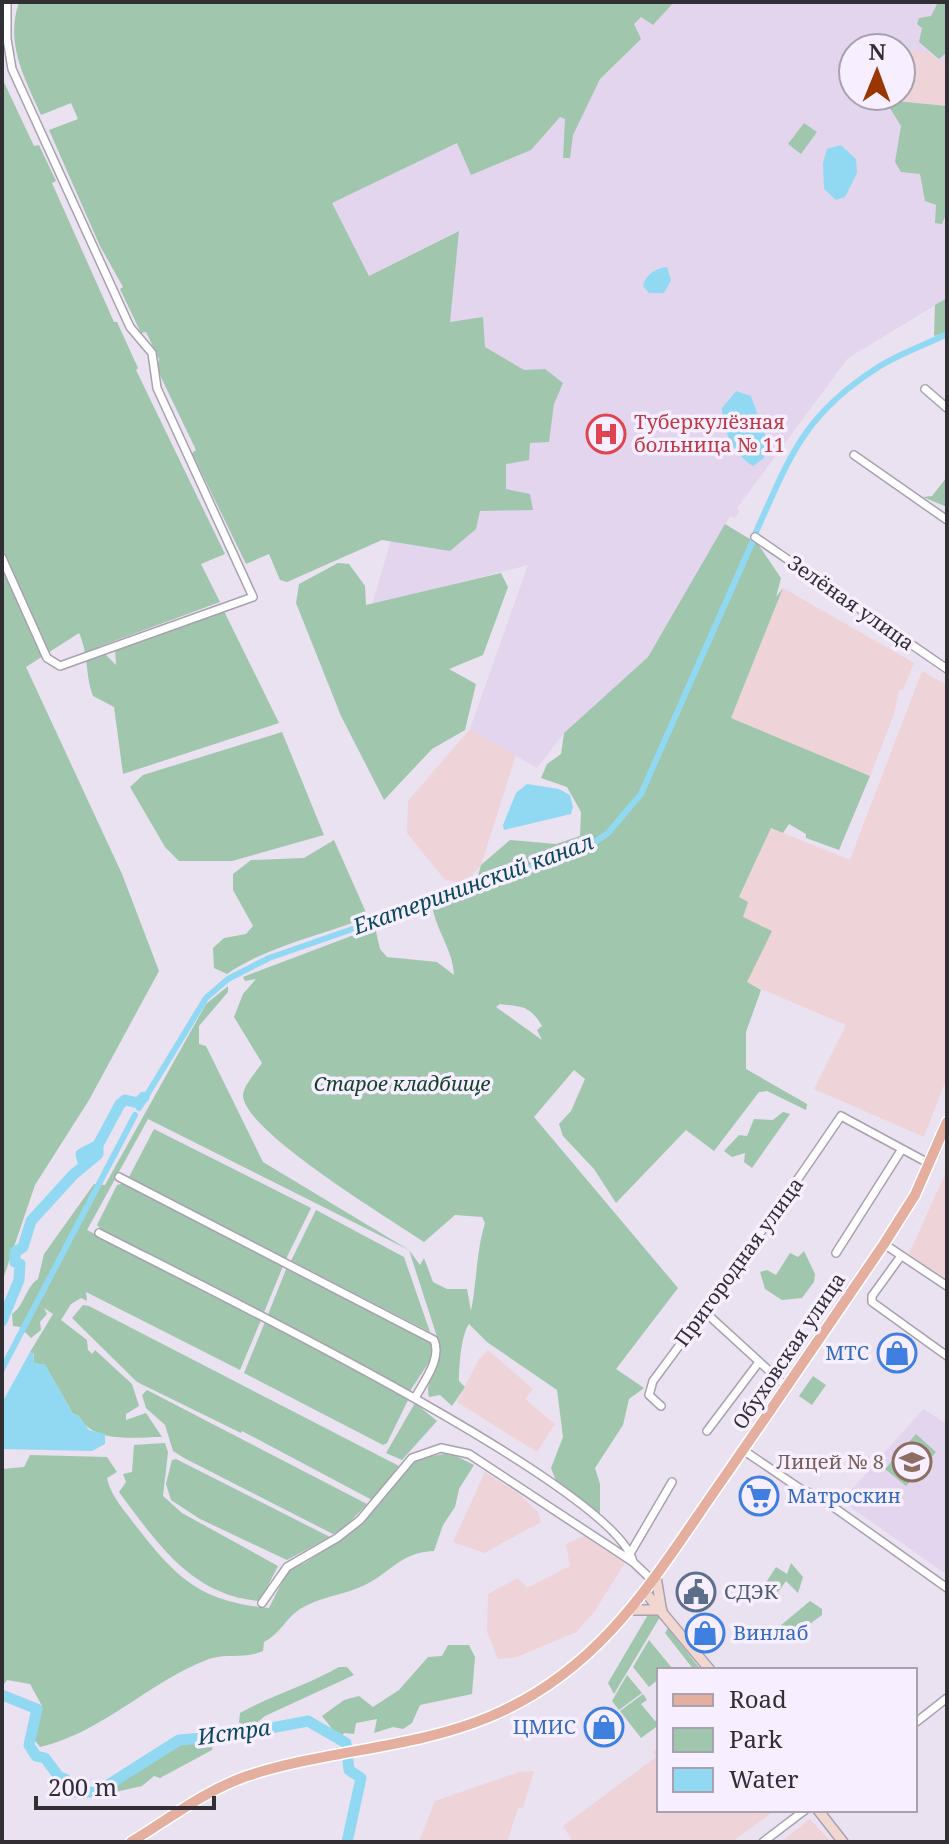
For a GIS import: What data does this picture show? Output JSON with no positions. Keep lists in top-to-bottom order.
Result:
{
  "streets": {
    "main road": ["Обуховская улица"],
    "street": ["Зелёная улица", "Пригородная улица"]
  },
  "water": ["Екатерининский канал", "Истра"],
  "parks": ["Старое кладбище"],
  "places": {
    "hospital": ["Туберкулёзная больница № 11"],
    "shop": ["МТС", "Винлаб", "ЦМИС"],
    "school or university": ["Лицей № 8"],
    "supermarket": ["Матроскин"],
    "public building": ["СДЭК"]
  },
  "legend": ["Road", "Park", "Water"],
  "scale_bar": "200 m",
  "north": "top"
}
